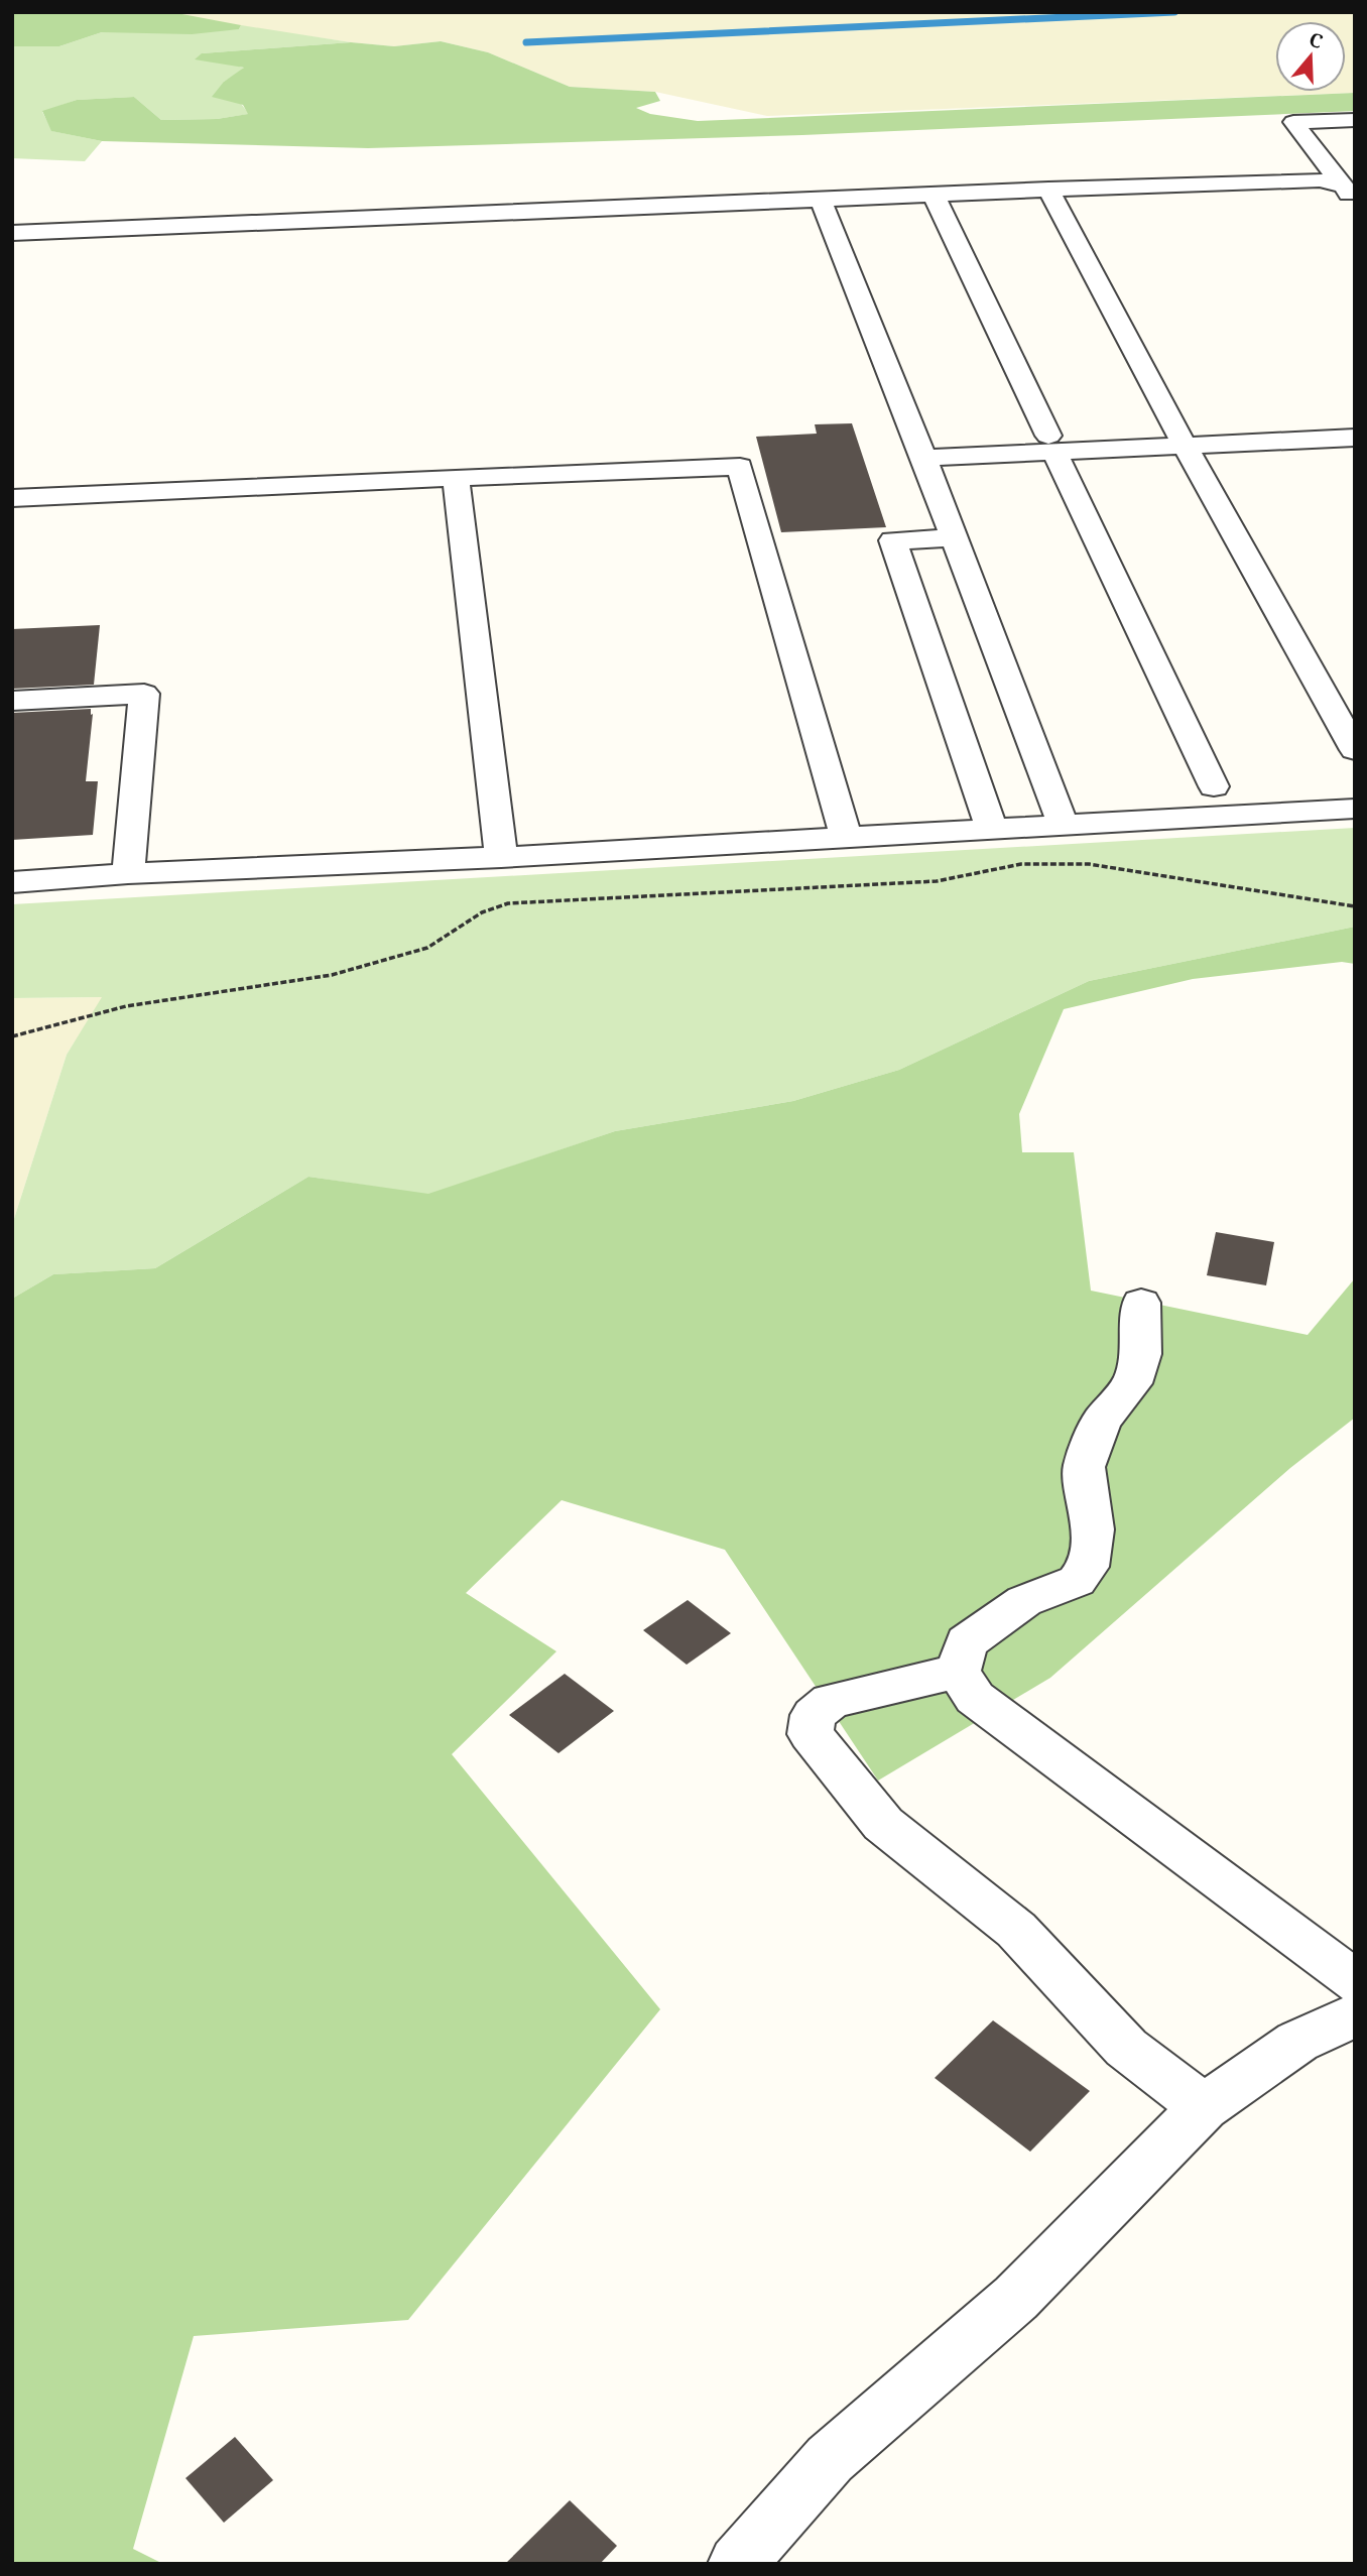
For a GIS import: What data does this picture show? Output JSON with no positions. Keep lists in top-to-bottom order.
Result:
{
  "north": "top"
}
